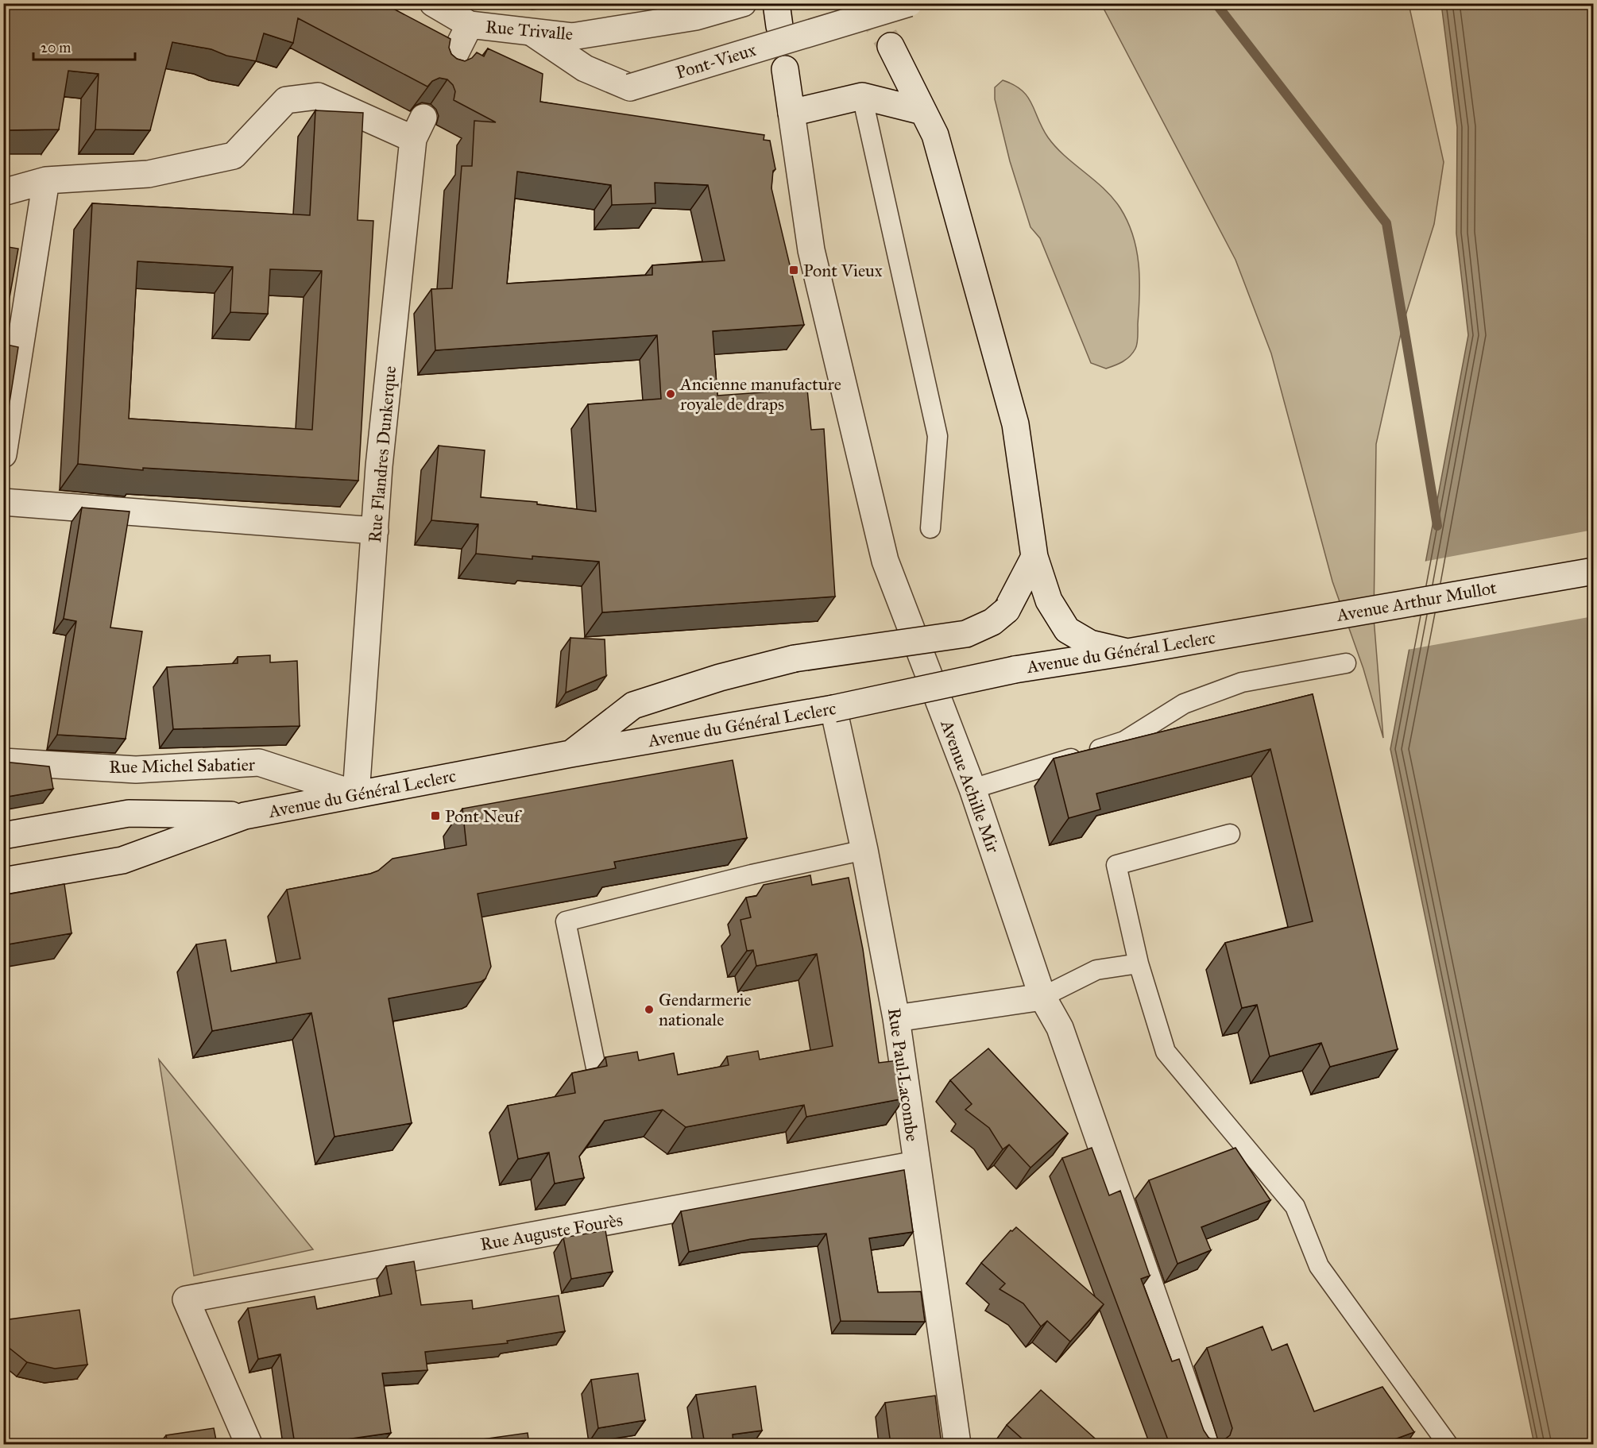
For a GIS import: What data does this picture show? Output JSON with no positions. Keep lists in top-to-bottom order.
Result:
{
  "streets": {
    "street": [
      "Rue Trivalle",
      "Pont-Vieux",
      "Rue Flandres Dunkerque",
      "Avenue Arthur Mullot",
      "Avenue du Général Leclerc",
      "Rue Michel Sabatier",
      "Avenue Achille Mir",
      "Rue Paul Lacombe",
      "Rue Auguste Fourès"
    ]
  },
  "crossings": [
    ["Rue Trivalle", "Pont-Vieux"],
    ["Rue Flandres Dunkerque", "Avenue du Général Leclerc"],
    ["Rue Flandres Dunkerque", "Rue Michel Sabatier"],
    ["Avenue Arthur Mullot", "Avenue du Général Leclerc"],
    ["Avenue du Général Leclerc", "Rue Michel Sabatier"],
    ["Avenue du Général Leclerc", "Rue Paul Lacombe"],
    ["Rue Paul Lacombe", "Rue Auguste Fourès"]
  ],
  "places": {
    "transit": ["Pont Vieux", "Pont Neuf"],
    "other": ["Ancienne manufacture royale de draps", "Gendarmerie nationale"]
  },
  "scale_bar": "20 m"
}
